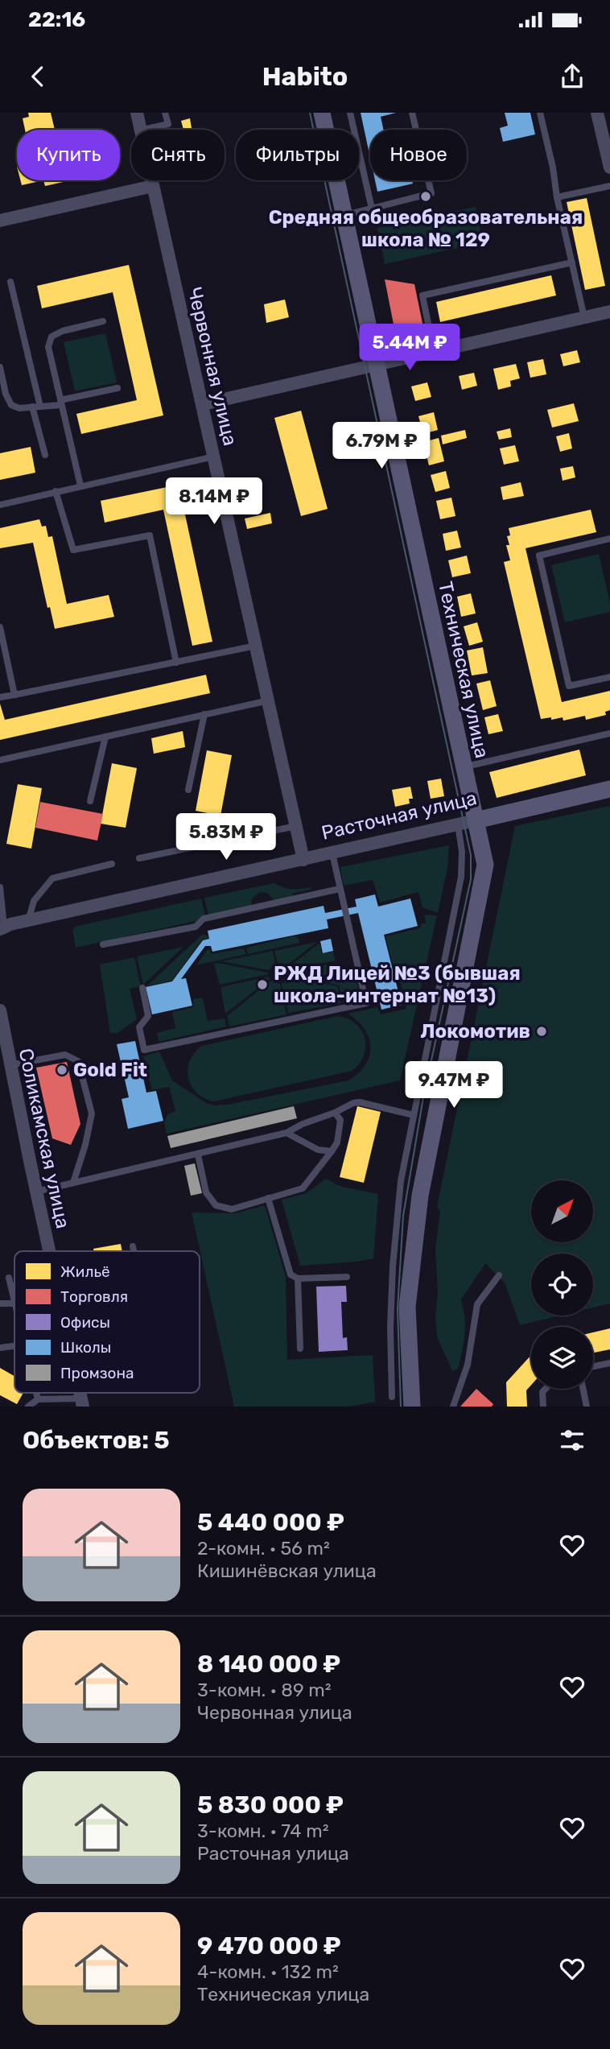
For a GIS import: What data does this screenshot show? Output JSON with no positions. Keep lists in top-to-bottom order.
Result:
{
  "streets": {
    "main road": ["Техническая улица", "Расточная улица"],
    "street": ["Червонная улица", "Соликамская улица"]
  },
  "crossings": [
    ["Червонная улица", "Расточная улица"],
    ["Техническая улица", "Расточная улица"]
  ],
  "places": [
    "Средняя общеобразовательная школа № 129",
    "РЖД Лицей №3 (бывшая школа-интернат №13)",
    "Локомотив",
    "Gold Fit"
  ],
  "legend": [
    "Жильё",
    "Торговля",
    "Офисы",
    "Школы",
    "Промзона"
  ],
  "north": "top right",
  "page": {
    "status": "22:16",
    "header": "Habito",
    "chip": [
      "Купить",
      "Снять",
      "Фильтры",
      "Новое"
    ],
    "price": [
      "5.44M ₽",
      "6.79M ₽",
      "8.14M ₽",
      "5.83M ₽",
      "9.47M ₽"
    ],
    "heading": "Объектов: 5",
    "list": [
      {
        "name": "5 440 000 ₽",
        "note": "2-комн. · 56 m² · Кишинёвская улица"
      },
      {
        "name": "8 140 000 ₽",
        "note": "3-комн. · 89 m² · Червонная улица"
      },
      {
        "name": "5 830 000 ₽",
        "note": "3-комн. · 74 m² · Расточная улица"
      },
      {
        "name": "9 470 000 ₽",
        "note": "4-комн. · 132 m² · Техническая улица"
      }
    ]
  }
}
